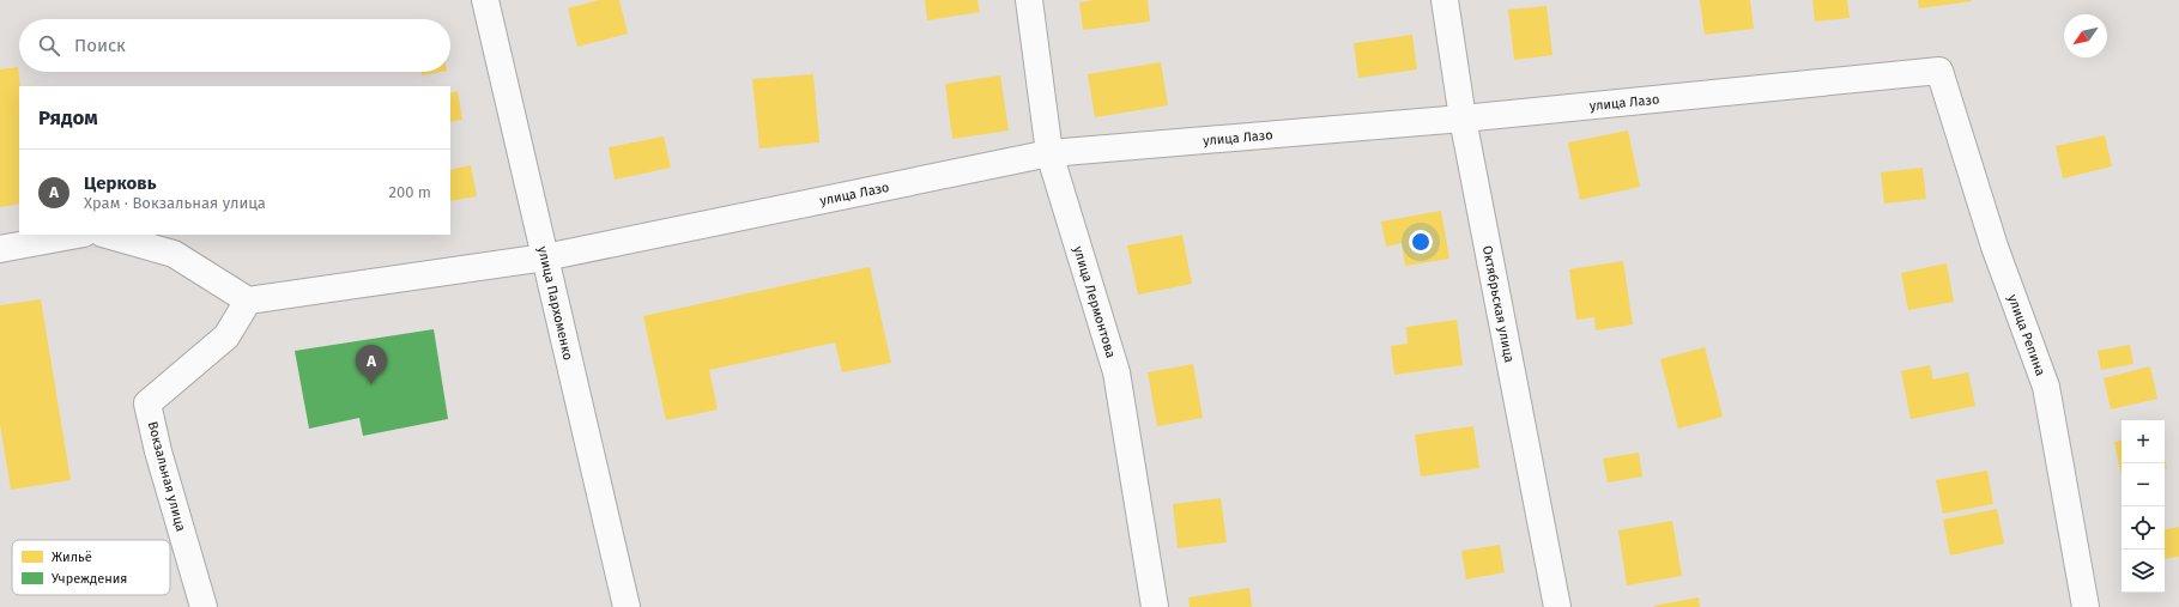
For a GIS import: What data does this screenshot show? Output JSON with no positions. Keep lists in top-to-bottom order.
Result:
{
  "streets": {
    "street": [
      "улица Лазо",
      "улица Лермонтова",
      "улица Пархоменко",
      "Октябрьская улица",
      "улица Репина",
      "Вокзальная улица"
    ]
  },
  "crossings": [
    ["улица Лазо", "улица Лермонтова"],
    ["улица Лазо", "улица Пархоменко"],
    ["улица Лазо", "Октябрьская улица"],
    ["улица Лазо", "улица Репина"],
    ["улица Лазо", "Вокзальная улица"]
  ],
  "legend": ["Жильё", "Учреждения"],
  "north": "bottom left",
  "page": {
    "search": "Поиск",
    "heading": "Рядом",
    "list": [
      {
        "mark": "A",
        "name": "Церковь",
        "note": "Храм · Вокзальная улица",
        "value": "200 m"
      }
    ],
    "pins": "A",
    "map_buttons": ["+", "−"]
  }
}
